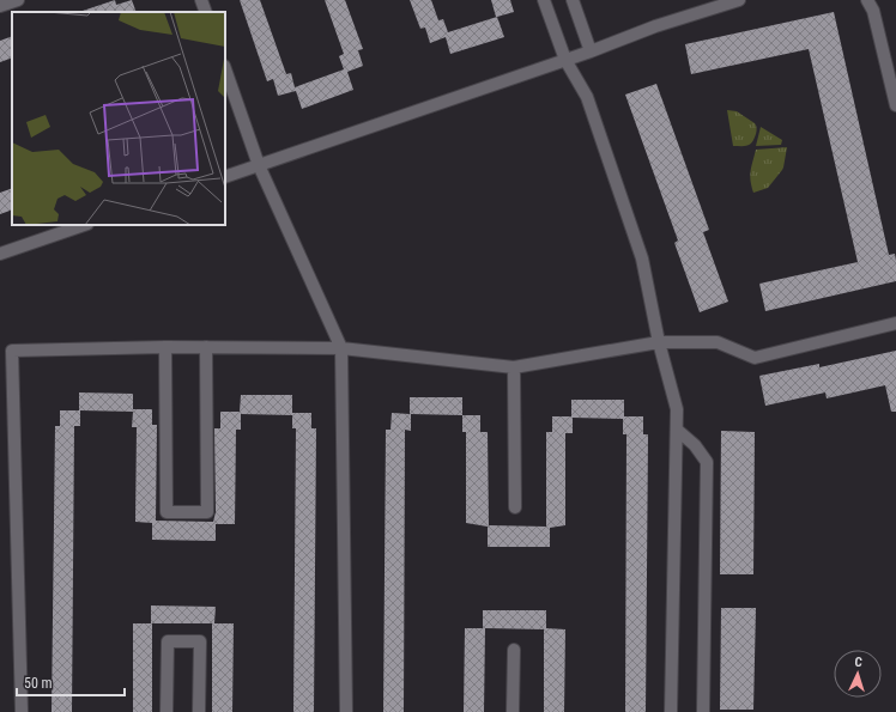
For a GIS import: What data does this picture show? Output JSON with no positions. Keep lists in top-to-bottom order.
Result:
{
  "scale_bar": "50 m",
  "north": "top"
}
